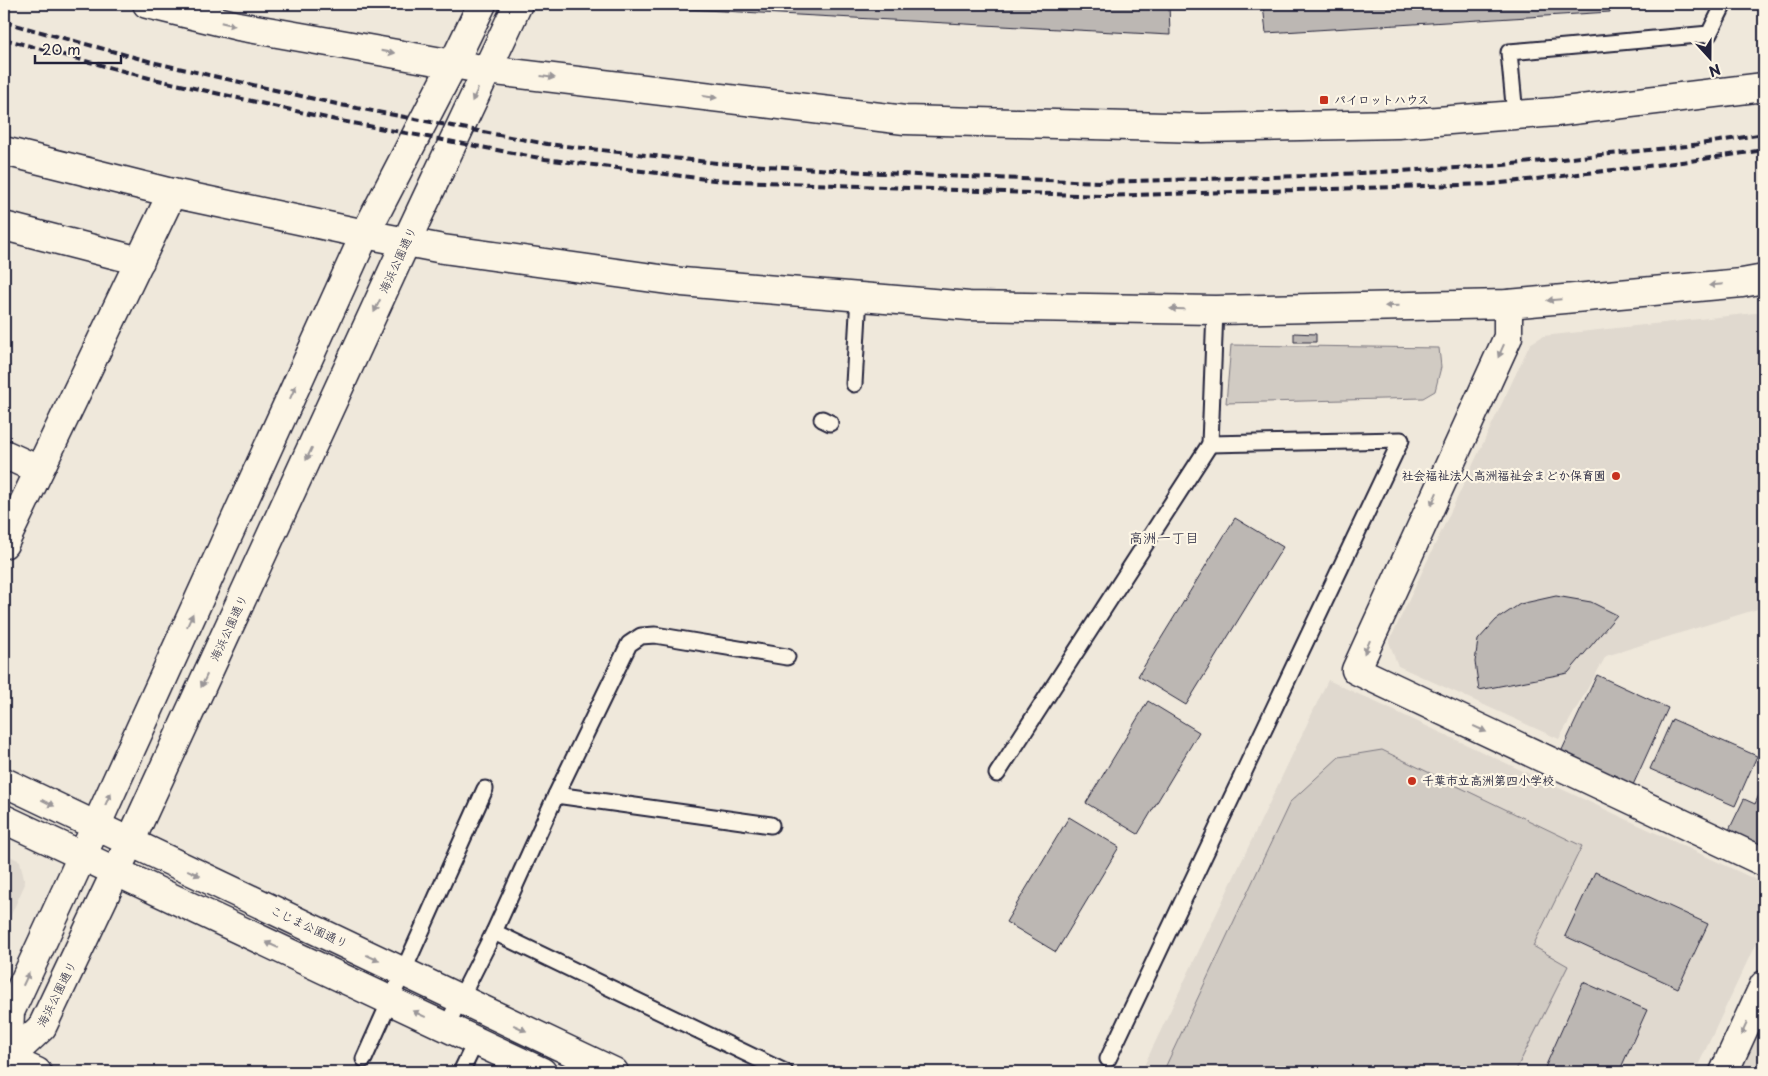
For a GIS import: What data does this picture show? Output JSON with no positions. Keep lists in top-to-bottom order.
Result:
{
  "streets": {
    "street": ["海浜公園通り", "こじま公園通り"]
  },
  "crossings": [
    ["海浜公園通り", "こじま公園通り"]
  ],
  "districts": ["高洲一丁目"],
  "places": {
    "transit": ["パイロットハウス"],
    "other": ["社会福祉法人高洲福祉会まどか保育園", "千葉市立高洲第四小学校"]
  },
  "scale_bar": "20 m",
  "north": "bottom"
}
